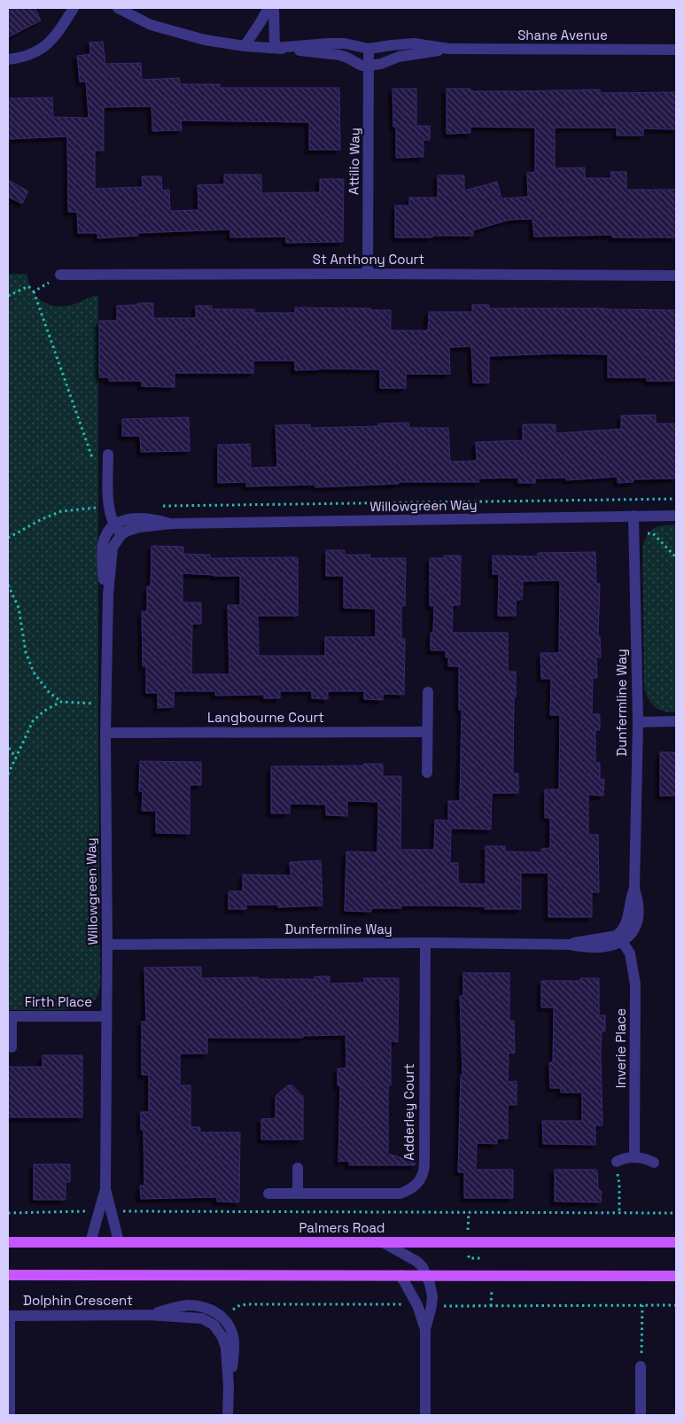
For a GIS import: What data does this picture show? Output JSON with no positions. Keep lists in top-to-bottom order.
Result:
{
  "streets": {
    "main road": ["Palmers Road"],
    "street": [
      "Shane Avenue",
      "Attilio Way",
      "St Anthony Court",
      "Willowgreen Way",
      "Dunfermline Way",
      "Langbourne Court",
      "Firth Place",
      "Inverie Place",
      "Adderley Court",
      "Dolphin Crescent"
    ]
  },
  "crossings": [
    ["Shane Avenue", "Attilio Way"],
    ["Attilio Way", "St Anthony Court"],
    ["Willowgreen Way", "Dunfermline Way"],
    ["Willowgreen Way", "Langbourne Court"],
    ["Willowgreen Way", "Firth Place"],
    ["Willowgreen Way", "Palmers Road"],
    ["Dunfermline Way", "Inverie Place"],
    ["Dunfermline Way", "Adderley Court"]
  ]
}
